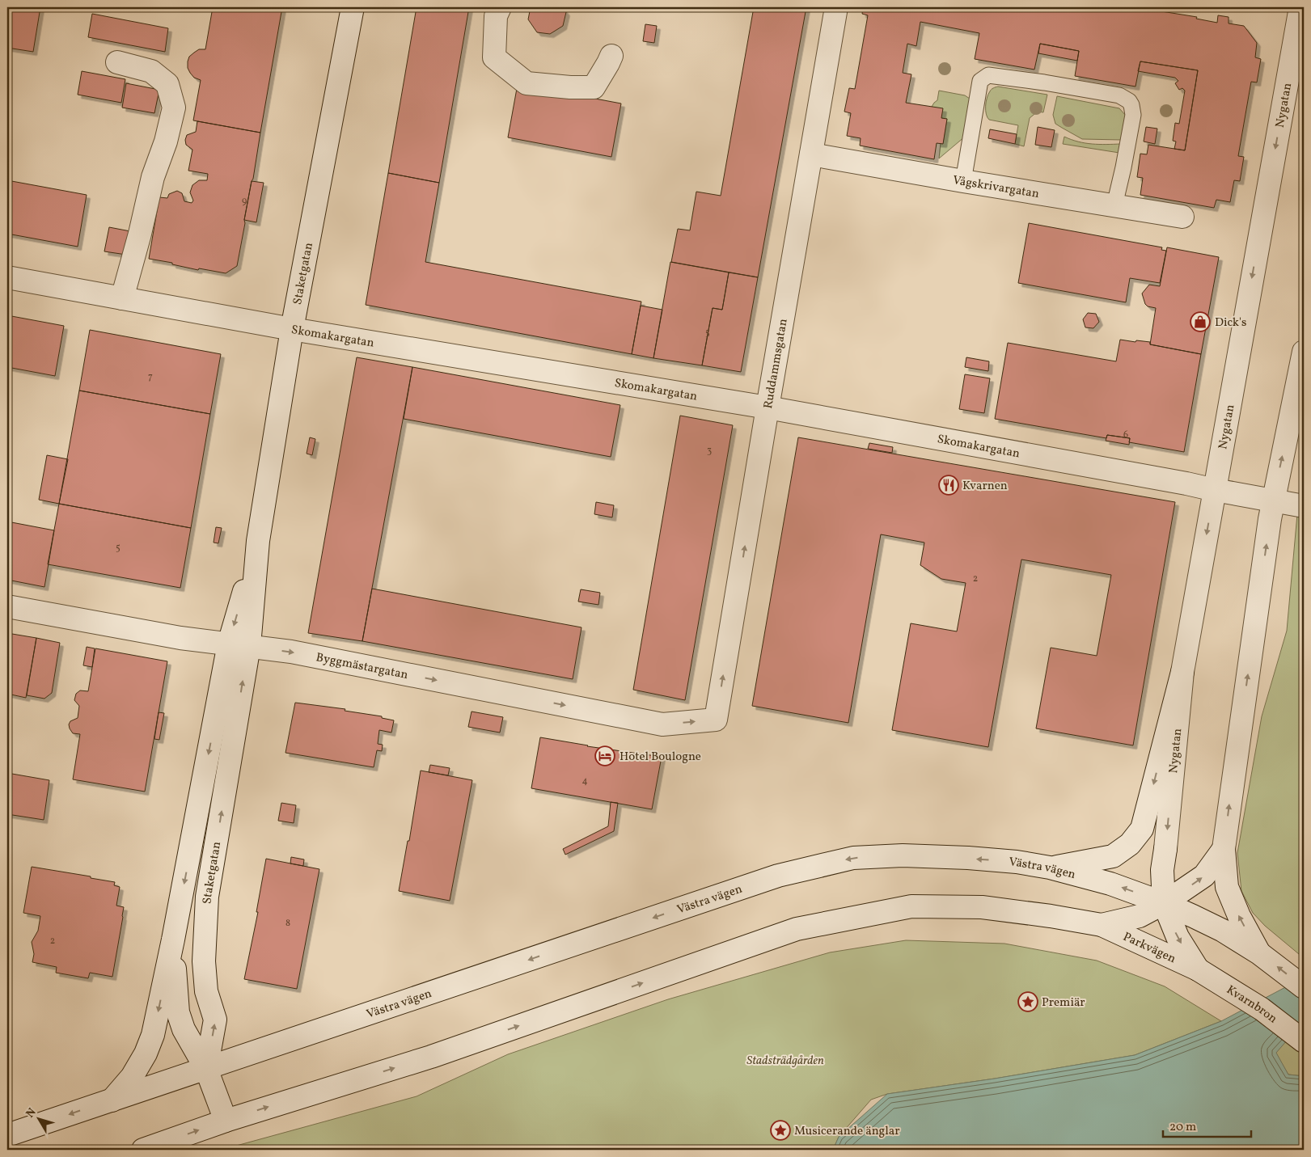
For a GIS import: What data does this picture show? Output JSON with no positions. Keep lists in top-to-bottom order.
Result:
{
  "streets": {
    "main road": [
      "Nygatan",
      "Vågskrivargatan",
      "Staketgatan",
      "Skomakargatan",
      "Ruddammsgatan",
      "Byggmästargatan",
      "Västra vägen",
      "Parkvägen",
      "Kvarnbron"
    ]
  },
  "crossings": [
    ["Nygatan", "Skomakargatan"],
    ["Nygatan", "Västra vägen"],
    ["Nygatan", "Parkvägen"],
    ["Nygatan", "Kvarnbron"],
    ["Vågskrivargatan", "Ruddammsgatan"],
    ["Staketgatan", "Skomakargatan"],
    ["Staketgatan", "Byggmästargatan"],
    ["Staketgatan", "Västra vägen"],
    ["Skomakargatan", "Ruddammsgatan"],
    ["Ruddammsgatan", "Byggmästargatan"],
    ["Parkvägen", "Kvarnbron"]
  ],
  "one_way": ["Ruddammsgatan", "Byggmästargatan"],
  "parks": ["Stadsträdgården"],
  "places": {
    "shop": ["Dick's"],
    "restaurant": ["Kvarnen"],
    "hotel": ["Hotel Boulogne"],
    "place": ["Premiär", "Musicerande änglar"]
  },
  "house_numbers": [
    "9",
    "5",
    "7",
    "6",
    "3",
    "5",
    "2",
    "4",
    "8",
    "2"
  ],
  "scale_bar": "20 m",
  "north": "top left"
}
